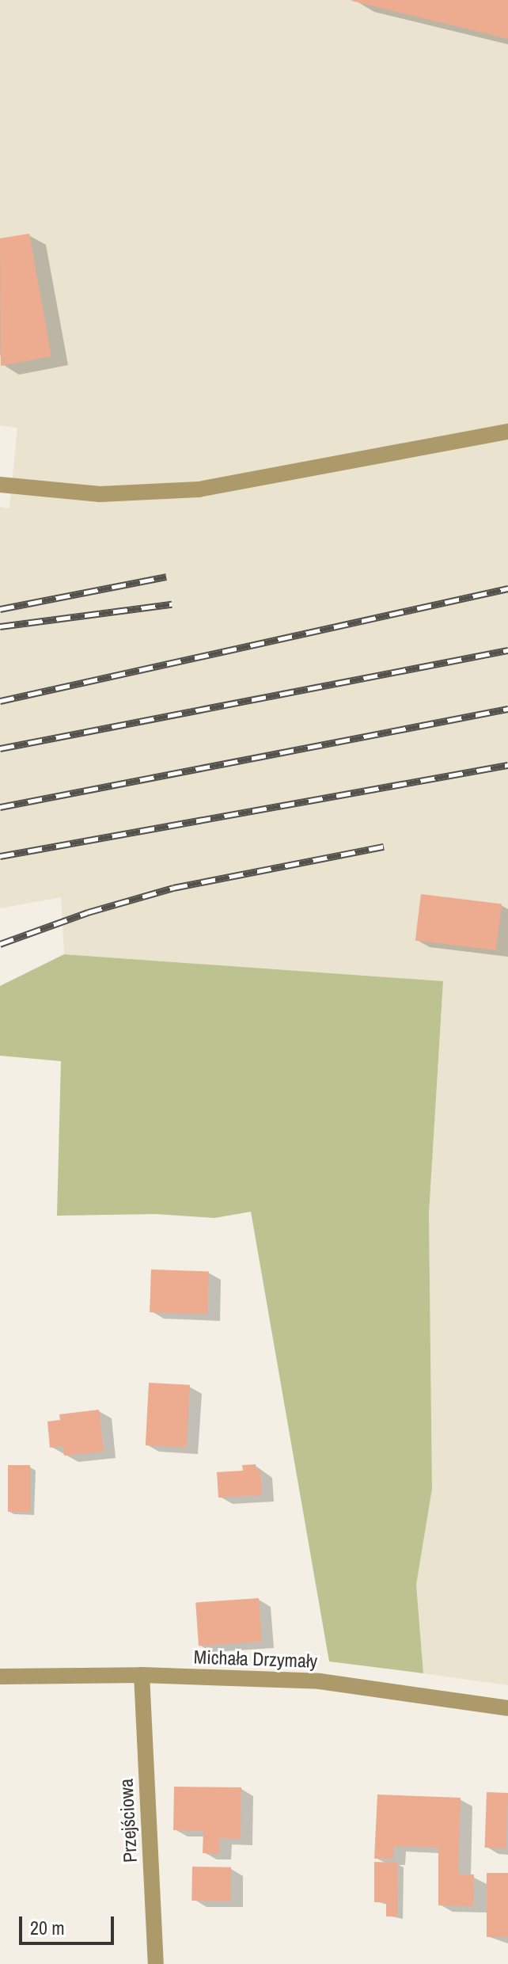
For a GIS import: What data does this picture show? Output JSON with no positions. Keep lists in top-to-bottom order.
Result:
{
  "streets": {
    "street": ["Michała Drzymały", "Przejściowa"]
  },
  "crossings": [
    ["Michała Drzymały", "Przejściowa"]
  ],
  "scale_bar": "20 m"
}
